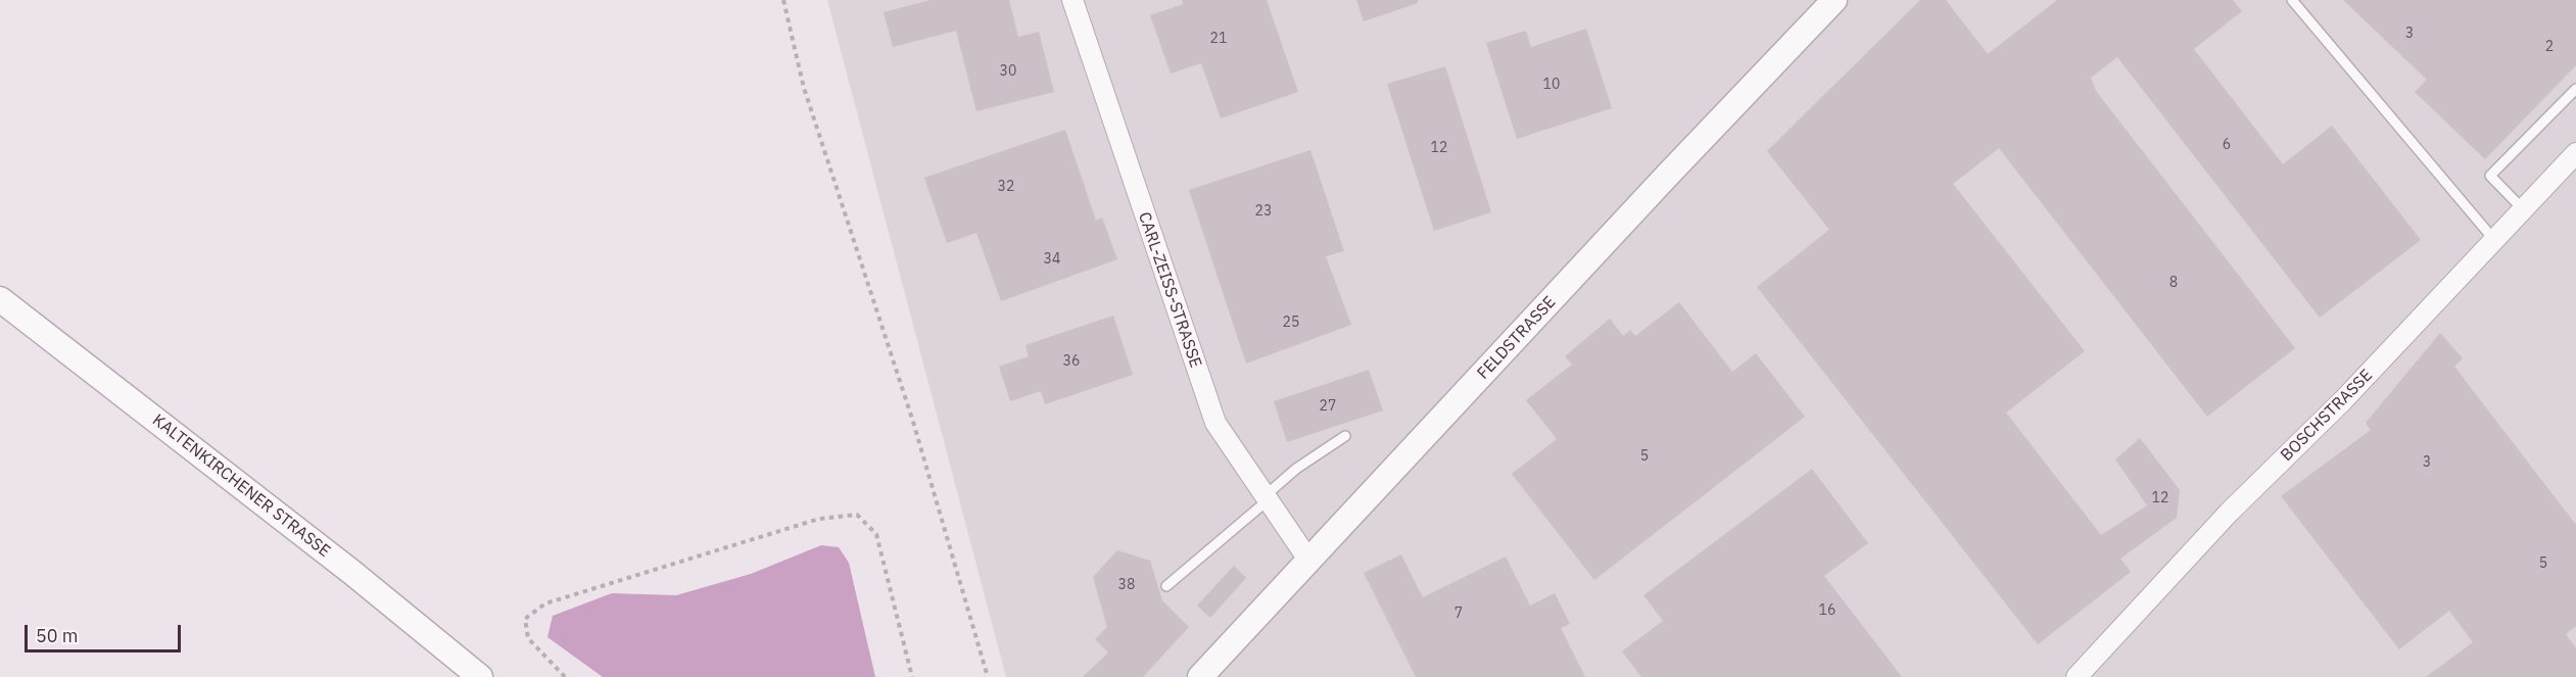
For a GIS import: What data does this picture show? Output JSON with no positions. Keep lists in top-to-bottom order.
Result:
{
  "streets": {
    "street": [
      "CARL-ZEISS-STRASSE",
      "FELDSTRASSE",
      "BOSCHSTRASSE",
      "KALTENKIRCHENER STRASSE"
    ]
  },
  "crossings": [
    ["CARL-ZEISS-STRASSE", "FELDSTRASSE"]
  ],
  "house_numbers": [
    "3",
    "21",
    "2",
    "30",
    "10",
    "6",
    "12",
    "32",
    "23",
    "34",
    "8",
    "25",
    "36",
    "27",
    "5",
    "3",
    "12",
    "5",
    "38",
    "16",
    "7"
  ],
  "scale_bar": "50 m"
}
